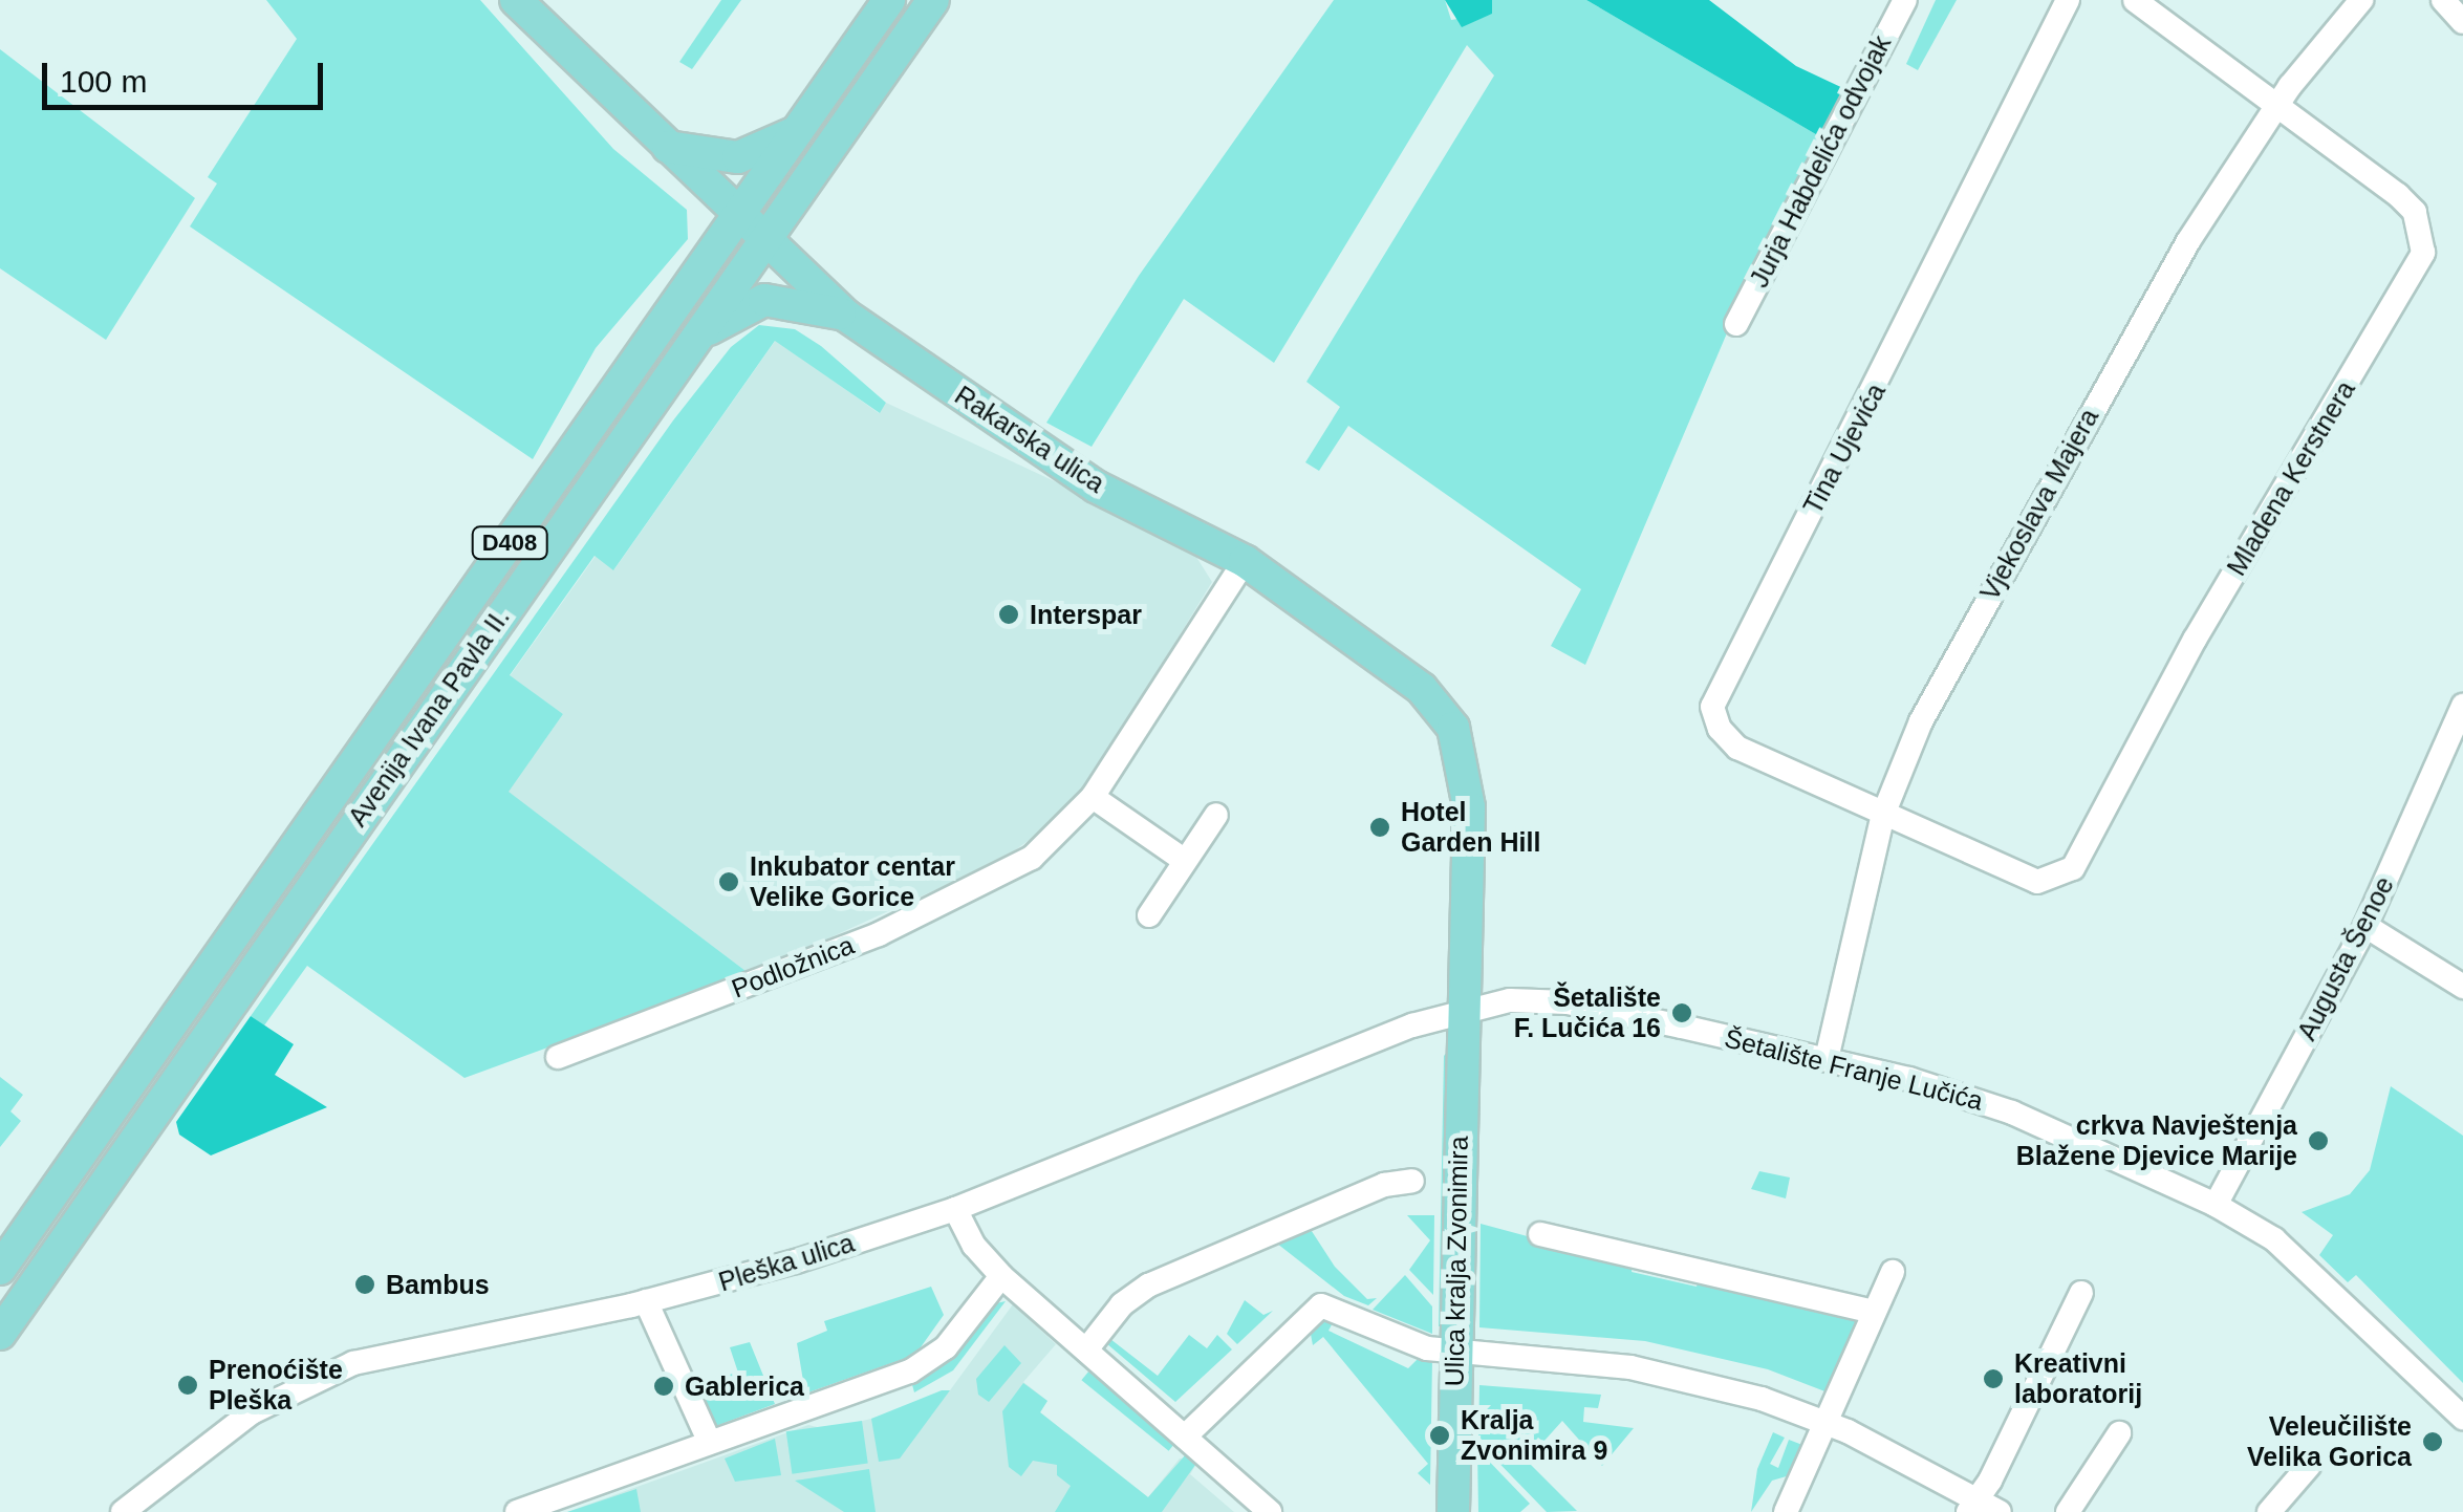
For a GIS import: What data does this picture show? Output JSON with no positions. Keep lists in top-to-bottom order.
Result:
{
  "streets": {
    "main road": [
      "Rakarska ulica",
      "D408",
      "Avenija Ivana Pavla II.",
      "Ulica kralja Zvonimira"
    ],
    "street": [
      "Jurja Habdelića odvojak",
      "Tina Ujevića",
      "Mladena Kerstnera",
      "Vjekoslava Majera",
      "Augusta Šenoe",
      "Podložnica",
      "Šetalište Franje Lučića",
      "Pleška ulica"
    ]
  },
  "crossings": [
    ["Rakarska ulica", "Avenija Ivana Pavla II."],
    ["Rakarska ulica", "Podložnica"],
    ["Rakarska ulica", "Šetalište Franje Lučića"],
    ["Rakarska ulica", "Ulica kralja Zvonimira"],
    ["Rakarska ulica", "Pleška ulica"],
    ["Tina Ujevića", "Mladena Kerstnera"],
    ["Tina Ujevića", "Vjekoslava Majera"],
    ["Mladena Kerstnera", "Vjekoslava Majera"],
    ["Vjekoslava Majera", "Šetalište Franje Lučića"],
    ["Augusta Šenoe", "Šetalište Franje Lučića"],
    ["Šetalište Franje Lučića", "Ulica kralja Zvonimira"],
    ["Šetalište Franje Lučića", "Pleška ulica"],
    ["Ulica kralja Zvonimira", "Pleška ulica"]
  ],
  "places": [
    "Interspar",
    "Hotel Garden Hill",
    "Inkubator centar Velike Gorice",
    "Šetalište F. Lučića 16",
    "crkva Navještenja Blažene Djevice Marije",
    "Bambus",
    "Kreativni laboratorij",
    "Prenoćište Pleška",
    "Gablerica",
    "Kralja Zvonimira 9",
    "Veleučilište Velika Gorica"
  ],
  "scale_bar": "100 m"
}
